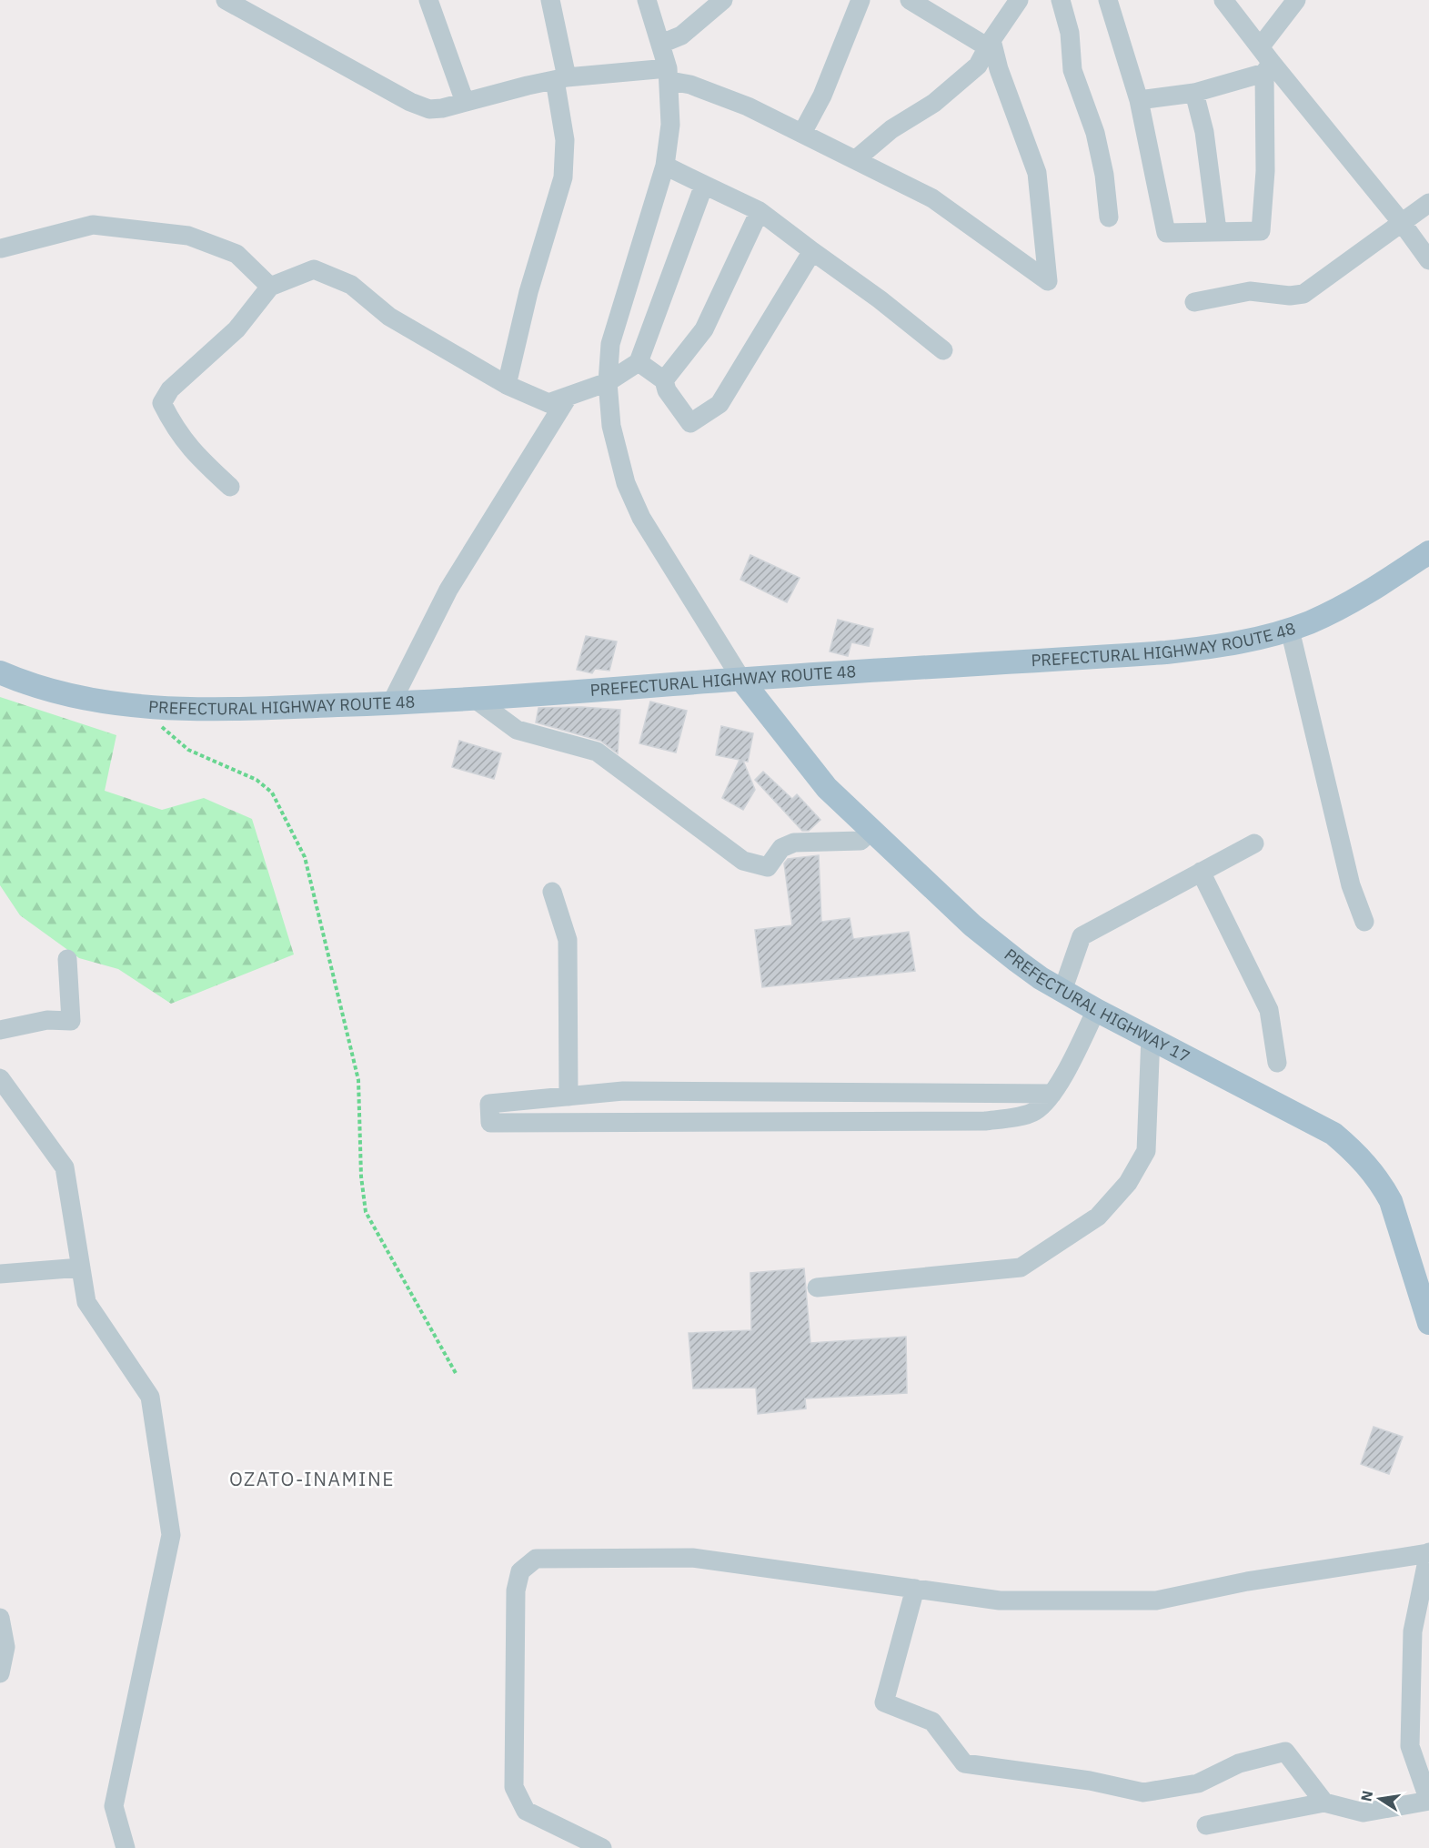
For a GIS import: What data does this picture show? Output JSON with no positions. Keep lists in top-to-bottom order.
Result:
{
  "streets": {
    "main road": ["PREFECTURAL HIGHWAY ROUTE 48", "PREFECTURAL HIGHWAY 17"]
  },
  "crossings": [
    ["PREFECTURAL HIGHWAY ROUTE 48", "PREFECTURAL HIGHWAY 17"]
  ],
  "districts": ["OZATO-INAMINE"],
  "north": "left"
}
